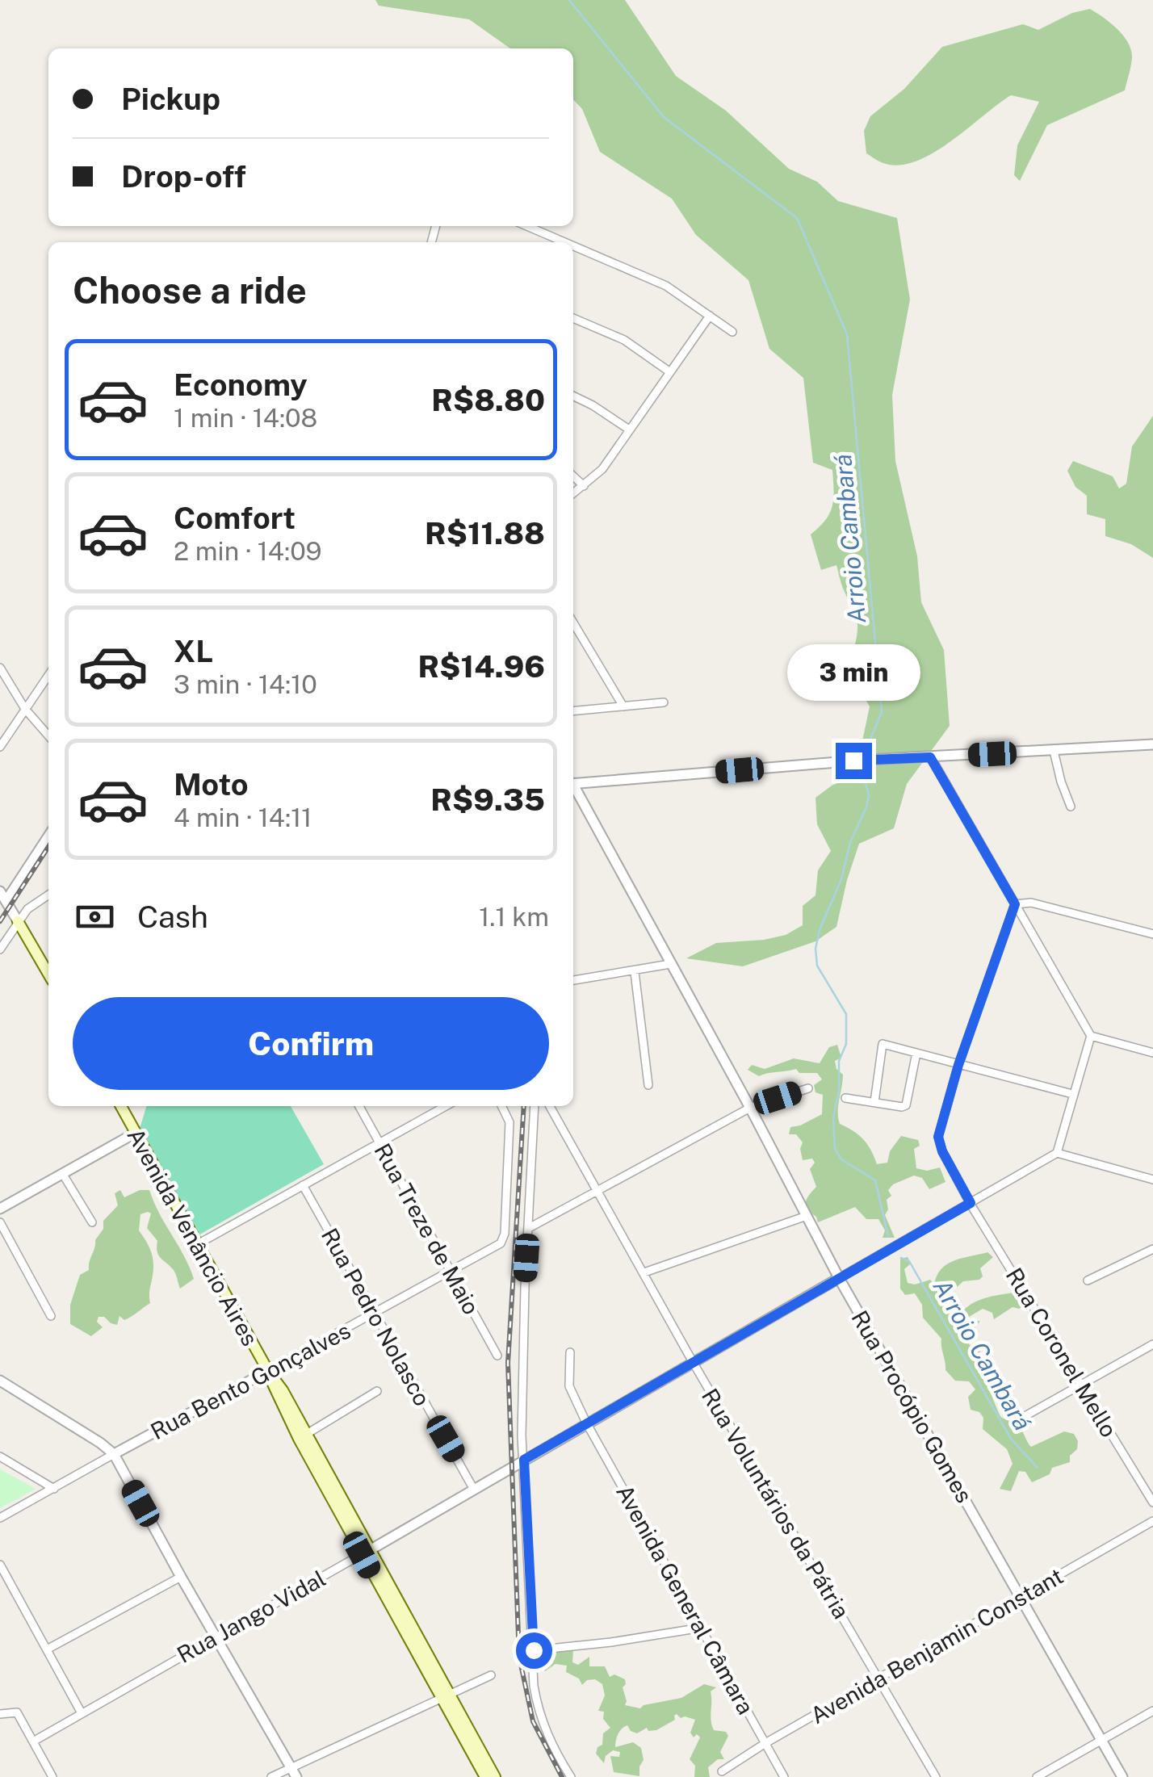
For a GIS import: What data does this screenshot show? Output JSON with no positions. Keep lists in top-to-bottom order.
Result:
{
  "streets": {
    "main road": ["Avenida Venâncio Aires"],
    "street": [
      "Rua Treze de Maio",
      "Rua Pedro Nolasco",
      "Rua Coronel Mello",
      "Rua Bento Gonçalves",
      "Rua Procópio Gomes",
      "Rua Voluntários da Pátria",
      "Avenida General Câmara",
      "Rua Jango Vidal",
      "Avenida Benjamin Constant"
    ]
  },
  "crossings": [
    ["Rua Treze de Maio", "Rua Bento Gonçalves"],
    ["Avenida Venâncio Aires", "Rua Bento Gonçalves"],
    ["Avenida Venâncio Aires", "Rua Jango Vidal"],
    ["Rua Pedro Nolasco", "Rua Bento Gonçalves"],
    ["Rua Pedro Nolasco", "Rua Jango Vidal"],
    ["Rua Coronel Mello", "Rua Jango Vidal"],
    ["Rua Procópio Gomes", "Rua Jango Vidal"],
    ["Rua Procópio Gomes", "Avenida Benjamin Constant"],
    ["Rua Voluntários da Pátria", "Rua Jango Vidal"],
    ["Rua Voluntários da Pátria", "Avenida Benjamin Constant"],
    ["Avenida General Câmara", "Rua Jango Vidal"],
    ["Avenida General Câmara", "Avenida Benjamin Constant"]
  ],
  "water": ["Arroio Cambará"],
  "page": {
    "banner": ["Pickup", "Drop-off"],
    "heading": "Choose a ride",
    "list": [
      {
        "name": "Economy",
        "note": "1 min · 14:08",
        "value": "R$8.80"
      },
      {
        "name": "Comfort",
        "note": "2 min · 14:09",
        "value": "R$11.88"
      },
      {
        "name": "XL",
        "note": "3 min · 14:10",
        "value": "R$14.96"
      },
      {
        "name": "Moto",
        "note": "4 min · 14:11",
        "value": "R$9.35"
      }
    ],
    "bubble": "3 min",
    "pay": ["Cash", "1.1 km"],
    "buttons": "Confirm"
  }
}
